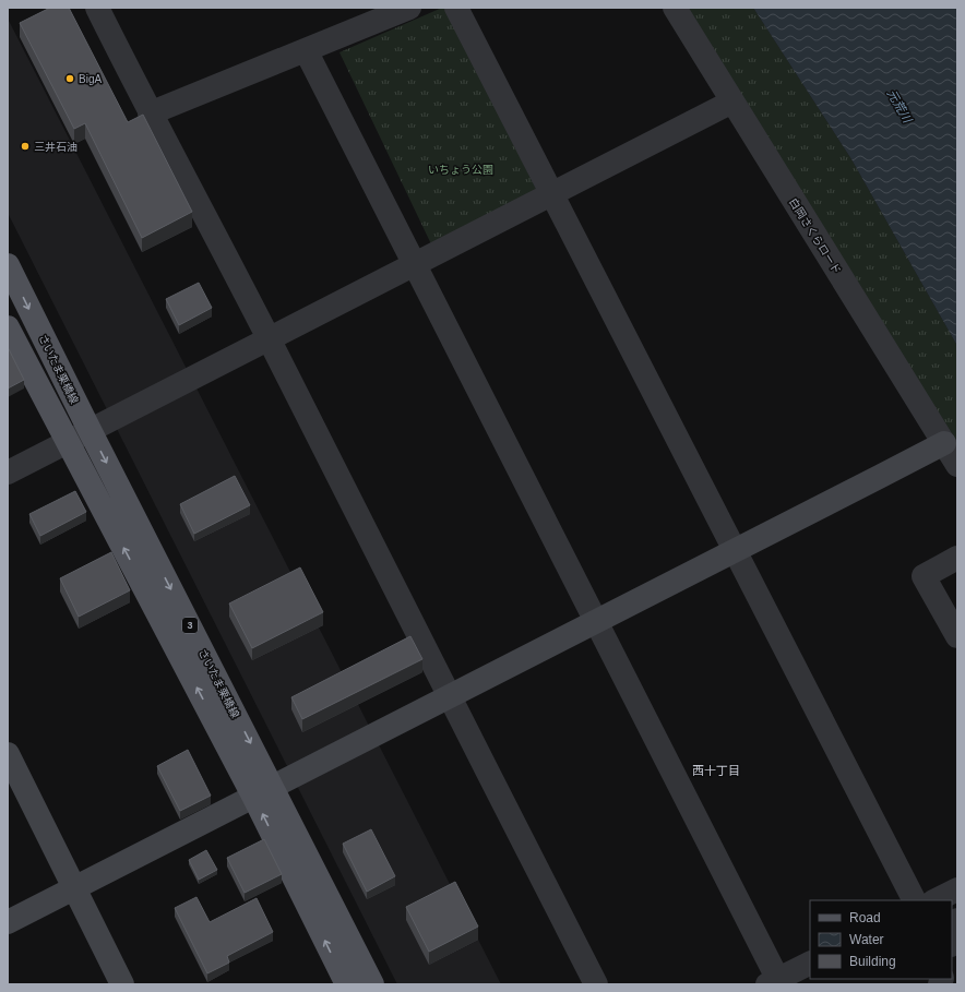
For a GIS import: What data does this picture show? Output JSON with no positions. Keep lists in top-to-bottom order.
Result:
{
  "streets": {
    "main road": ["さいたま栗橋線", "3"],
    "street": ["白岡さくらロード"]
  },
  "districts": ["西十丁目"],
  "water": ["元荒川"],
  "parks": ["いちょう公園"],
  "places": ["BigA", "三井石油"],
  "legend": ["Road", "Water", "Building"]
}
